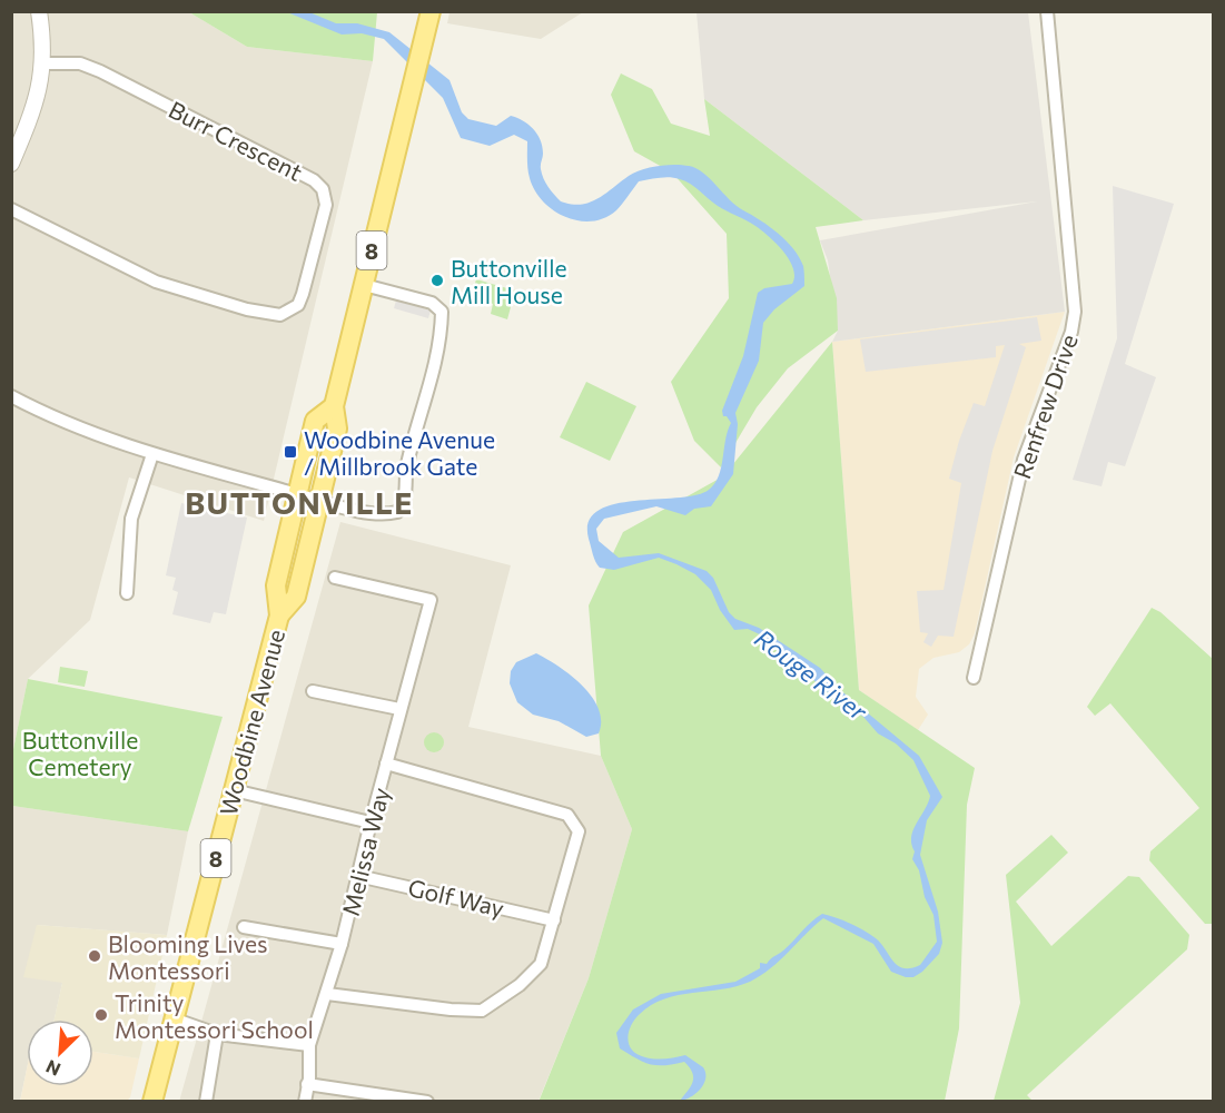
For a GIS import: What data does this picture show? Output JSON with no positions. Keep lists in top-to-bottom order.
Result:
{
  "streets": {
    "main road": ["8", "Woodbine Avenue"],
    "street": [
      "Burr Crescent",
      "Renfrew Drive",
      "Melissa Way",
      "Golf Way"
    ]
  },
  "crossings": [
    ["Melissa Way", "Golf Way"]
  ],
  "districts": ["BUTTONVILLE"],
  "water": ["Rouge River"],
  "parks": ["Buttonville Cemetery"],
  "places": {
    "other": ["Buttonville Mill House", "Blooming Lives Montessori", "Trinity Montessori School"],
    "transit": ["Woodbine Avenue / Millbrook Gate"]
  },
  "north": "bottom left"
}
